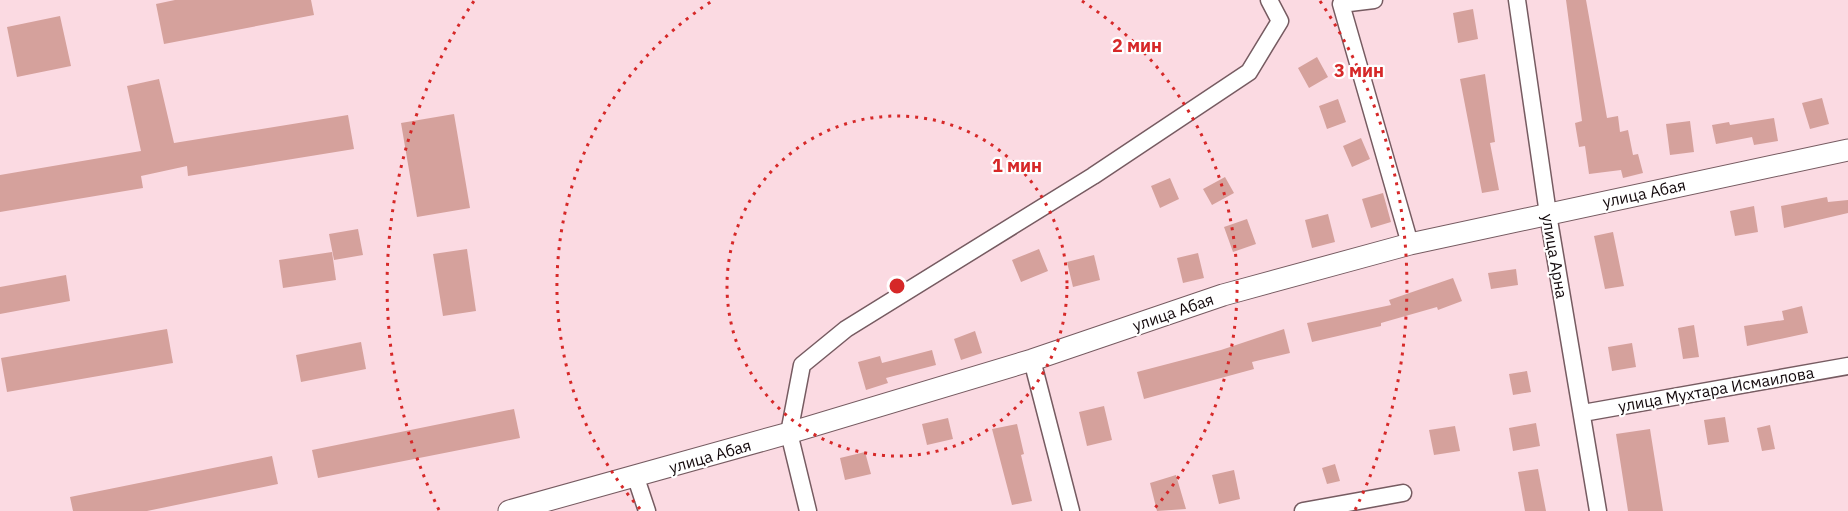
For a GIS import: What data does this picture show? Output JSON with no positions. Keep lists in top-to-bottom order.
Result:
{
  "streets": {
    "street": ["улица Абая", "улица Арна", "улица Мухтара Исмаилова"]
  },
  "crossings": [
    ["улица Абая", "улица Арна"],
    ["улица Арна", "улица Мухтара Исмаилова"]
  ],
  "rings": ["2 мин", "3 мин", "1 мин"]
}
